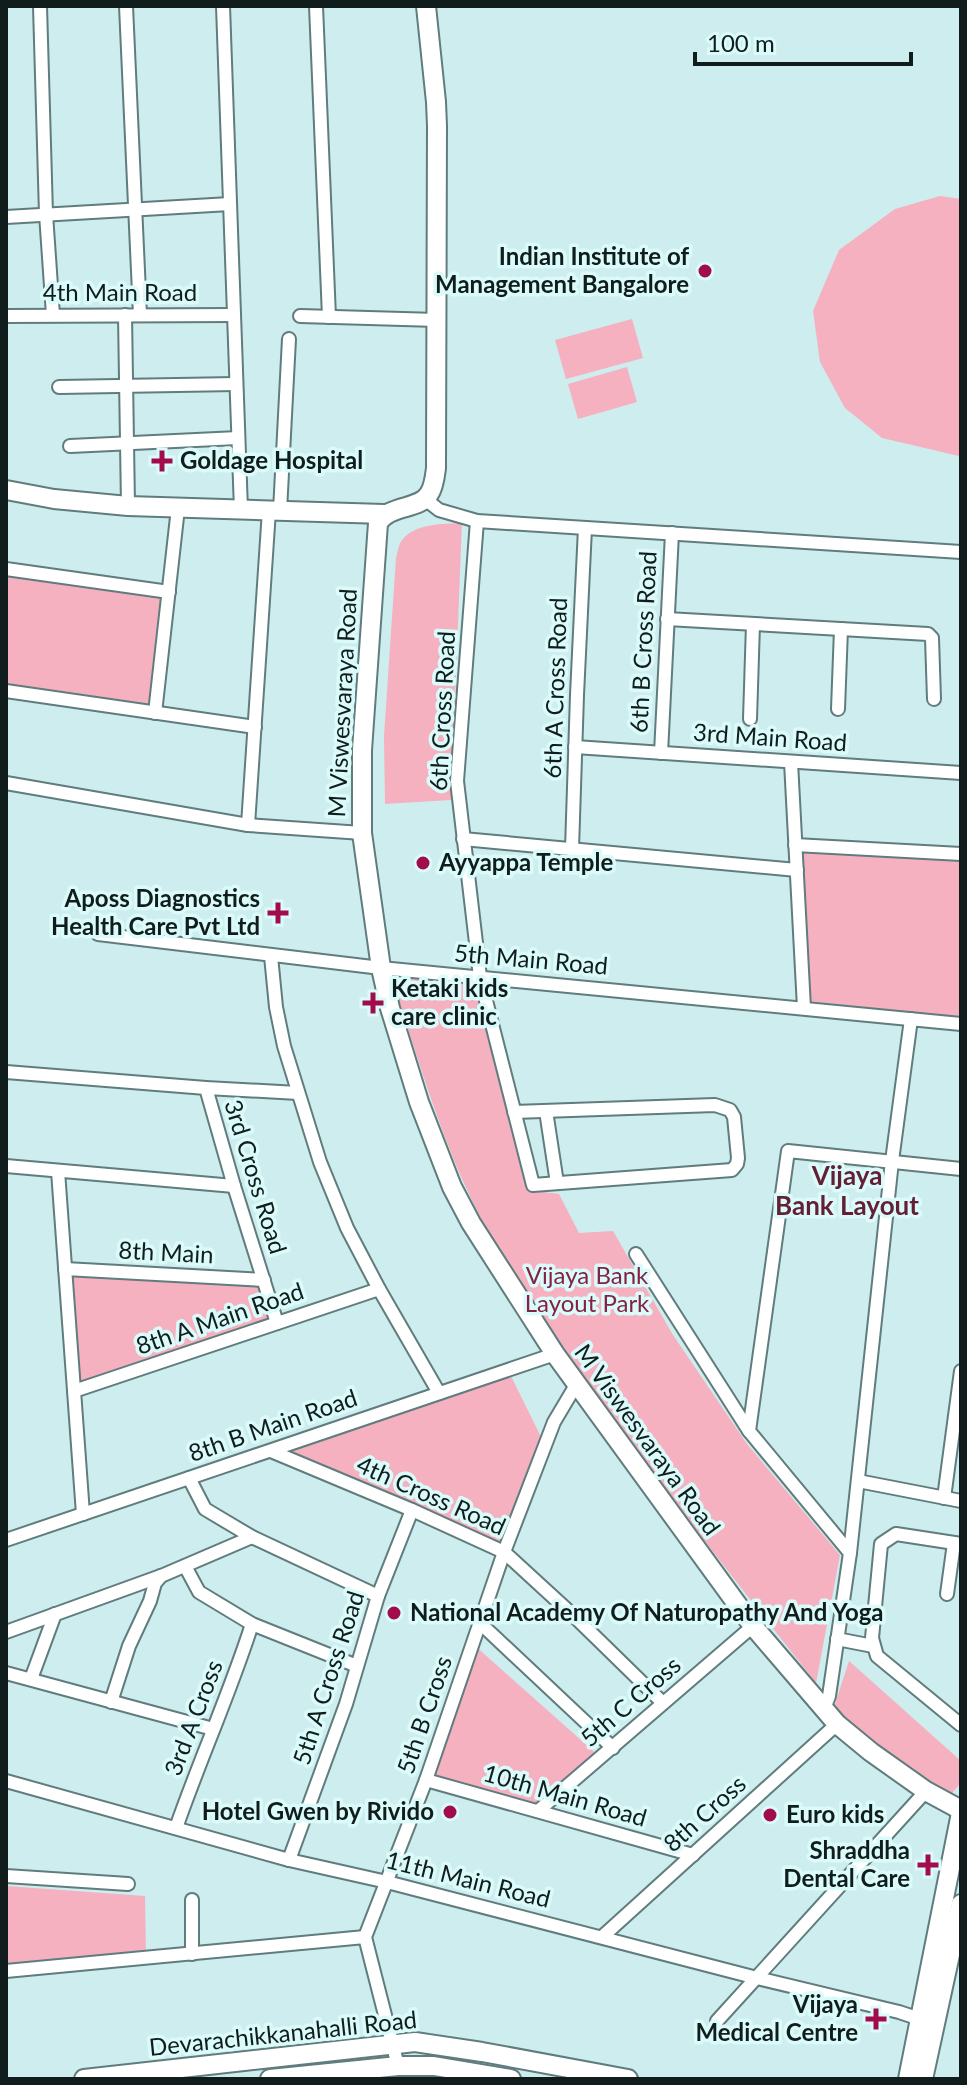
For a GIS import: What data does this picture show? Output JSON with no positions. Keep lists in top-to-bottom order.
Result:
{
  "streets": {
    "street": [
      "4th Main Road",
      "6th B Cross Road",
      "6th A Cross Road",
      "M Viswesvaraya Road",
      "6th Cross Road",
      "3rd Main Road",
      "5th Main Road",
      "3rd Cross Road",
      "8th Main",
      "8th A Main Road",
      "8th B Main Road",
      "4th Cross Road",
      "5th A Cross Road",
      "5th C Cross",
      "5th B Cross",
      "3rd A Cross",
      "10th Main Road",
      "8th Cross",
      "11th Main Road",
      "Devarachikkanahalli Road"
    ]
  },
  "crossings": [
    ["6th B Cross Road", "3rd Main Road"],
    ["6th A Cross Road", "3rd Main Road"],
    ["M Viswesvaraya Road", "5th Main Road"],
    ["M Viswesvaraya Road", "8th B Main Road"],
    ["M Viswesvaraya Road", "5th C Cross"],
    ["M Viswesvaraya Road", "5th B Cross"],
    ["M Viswesvaraya Road", "8th Cross"],
    ["6th Cross Road", "5th Main Road"],
    ["3rd Cross Road", "8th Main"],
    ["3rd Cross Road", "8th A Main Road"],
    ["8th B Main Road", "4th Cross Road"],
    ["4th Cross Road", "5th A Cross Road"],
    ["4th Cross Road", "5th C Cross"],
    ["4th Cross Road", "5th B Cross"],
    ["5th A Cross Road", "11th Main Road"],
    ["5th C Cross", "10th Main Road"],
    ["5th B Cross", "10th Main Road"],
    ["5th B Cross", "11th Main Road"],
    ["3rd A Cross", "11th Main Road"],
    ["10th Main Road", "8th Cross"],
    ["8th Cross", "11th Main Road"]
  ],
  "districts": ["Vijaya Bank Layout"],
  "parks": ["Vijaya Bank Layout Park"],
  "places": {
    "other": [
      "Indian Institute of Management Bangalore",
      "Ayyappa Temple",
      "National Academy Of Naturopathy And Yoga",
      "Hotel Gwen by Rivido",
      "Euro kids"
    ],
    "health": [
      "Goldage Hospital",
      "Aposs Diagnostics Health Care Pvt Ltd",
      "Ketaki kids care clinic",
      "Shraddha Dental Care",
      "Vijaya Medical Centre"
    ]
  },
  "scale_bar": "100 m"
}
